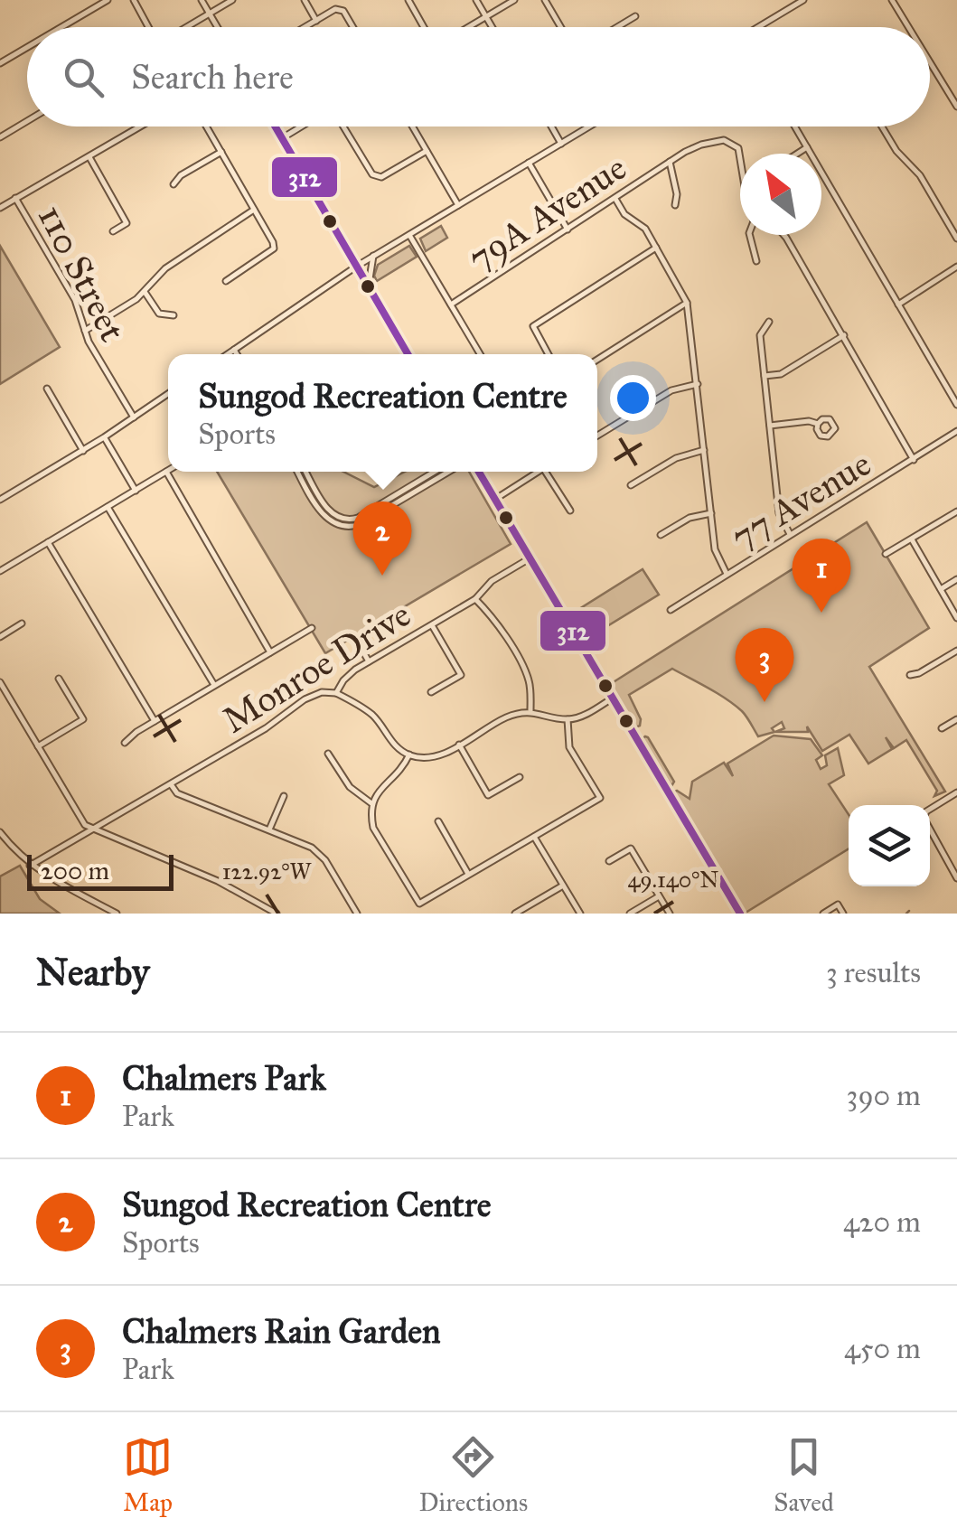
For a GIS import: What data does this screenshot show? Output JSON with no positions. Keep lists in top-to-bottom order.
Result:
{
  "streets": {
    "street": [
      "79A Avenue",
      "110 Street",
      "77 Avenue",
      "Monroe Drive"
    ]
  },
  "lines": ["transit line 312"],
  "scale_bar": "200 m",
  "north": "top left",
  "page": {
    "search": "Search here",
    "popup": ["Sungod Recreation Centre", "Sports"],
    "pins": ["2", "1", "3"],
    "scale": "200 m",
    "heading": ["Nearby", "3 results"],
    "list": [
      {
        "mark": "1",
        "name": "Chalmers Park",
        "note": "Park",
        "value": "390 m"
      },
      {
        "mark": "2",
        "name": "Sungod Recreation Centre",
        "note": "Sports",
        "value": "420 m"
      },
      {
        "mark": "3",
        "name": "Chalmers Rain Garden",
        "note": "Park",
        "value": "450 m"
      }
    ],
    "nav": ["Map", "Directions", "Saved"]
  },
  "coordinates": ["122.92°W", "49.140°N"]
}
